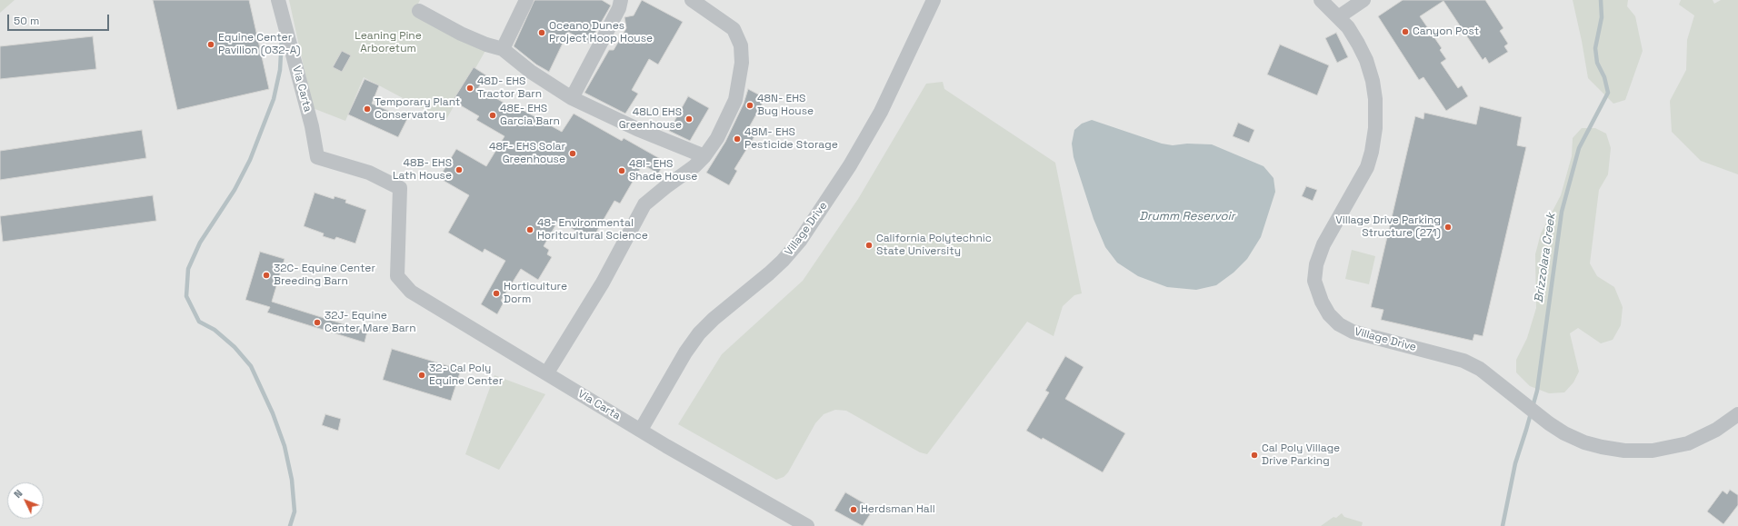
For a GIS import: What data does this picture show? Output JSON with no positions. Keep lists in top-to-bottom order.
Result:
{
  "streets": {
    "street": ["Via Carta", "Village Drive"]
  },
  "crossings": [
    ["Via Carta", "Village Drive"]
  ],
  "water": ["Drumm Reservoir", "Brizzolara Creek"],
  "parks": ["Leaning Pine Arboretum"],
  "places": [
    "Canyon Post",
    "Oceano Dunes Project Hoop House",
    "Equine Center Pavilion (032-A)",
    "48D- EHS Tractor Barn",
    "48N- EHS Bug House",
    "Temporary Plant Conservatory",
    "48E- EHS Garcia Barn",
    "48L0 EHS Greenhouse",
    "48M- EHS Pesticide Storage",
    "48F- EHS Solar Greenhouse",
    "48B- EHS Lath House",
    "48I- EHS Shade House",
    "Village Drive Parking Structure (271)",
    "48- Environmental Horitcultural Science",
    "California Polytechnic State University",
    "32C- Equine Center Breeding Barn",
    "Horticulture Dorm",
    "32J- Equine Center Mare Barn",
    "32- Cal Poly Equine Center",
    "Cal Poly Village Drive Parking",
    "Herdsman Hall"
  ],
  "scale_bar": "50 m",
  "north": "top left"
}
